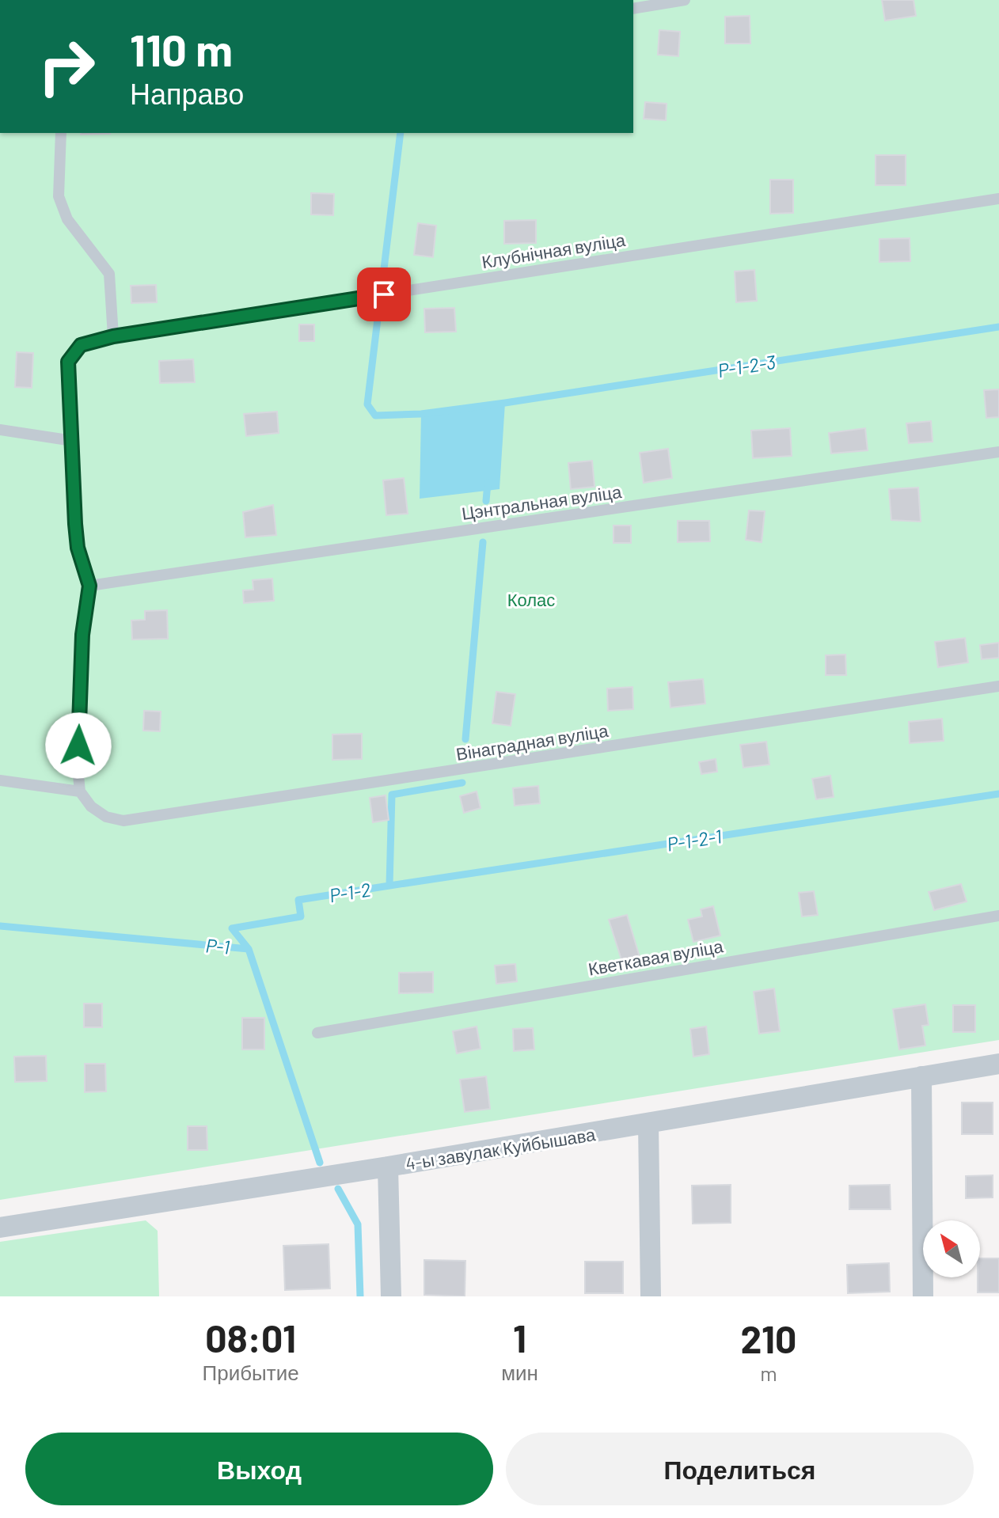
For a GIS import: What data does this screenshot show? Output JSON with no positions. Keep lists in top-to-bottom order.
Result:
{
  "streets": {
    "street": ["4-ы завулак Куйбышава"],
    "lane": [
      "Клубнічная вуліца",
      "Цэнтральная вуліца",
      "Вінаградная вуліца",
      "Кветкавая вуліца"
    ]
  },
  "crossings": [
    ["Клубнічная вуліца", "Цэнтральная вуліца"]
  ],
  "water": [
    "P-1-2-3",
    "P-1-2-1",
    "P-1-2",
    "P-1"
  ],
  "parks": ["Колас"],
  "north": "top left",
  "page": {
    "turn": ["110 m", "Направо"],
    "eta": [
      "08:01",
      "Прибытие",
      "1",
      "мин",
      "210",
      "m"
    ],
    "buttons": ["Выход", "Поделиться"]
  }
}
